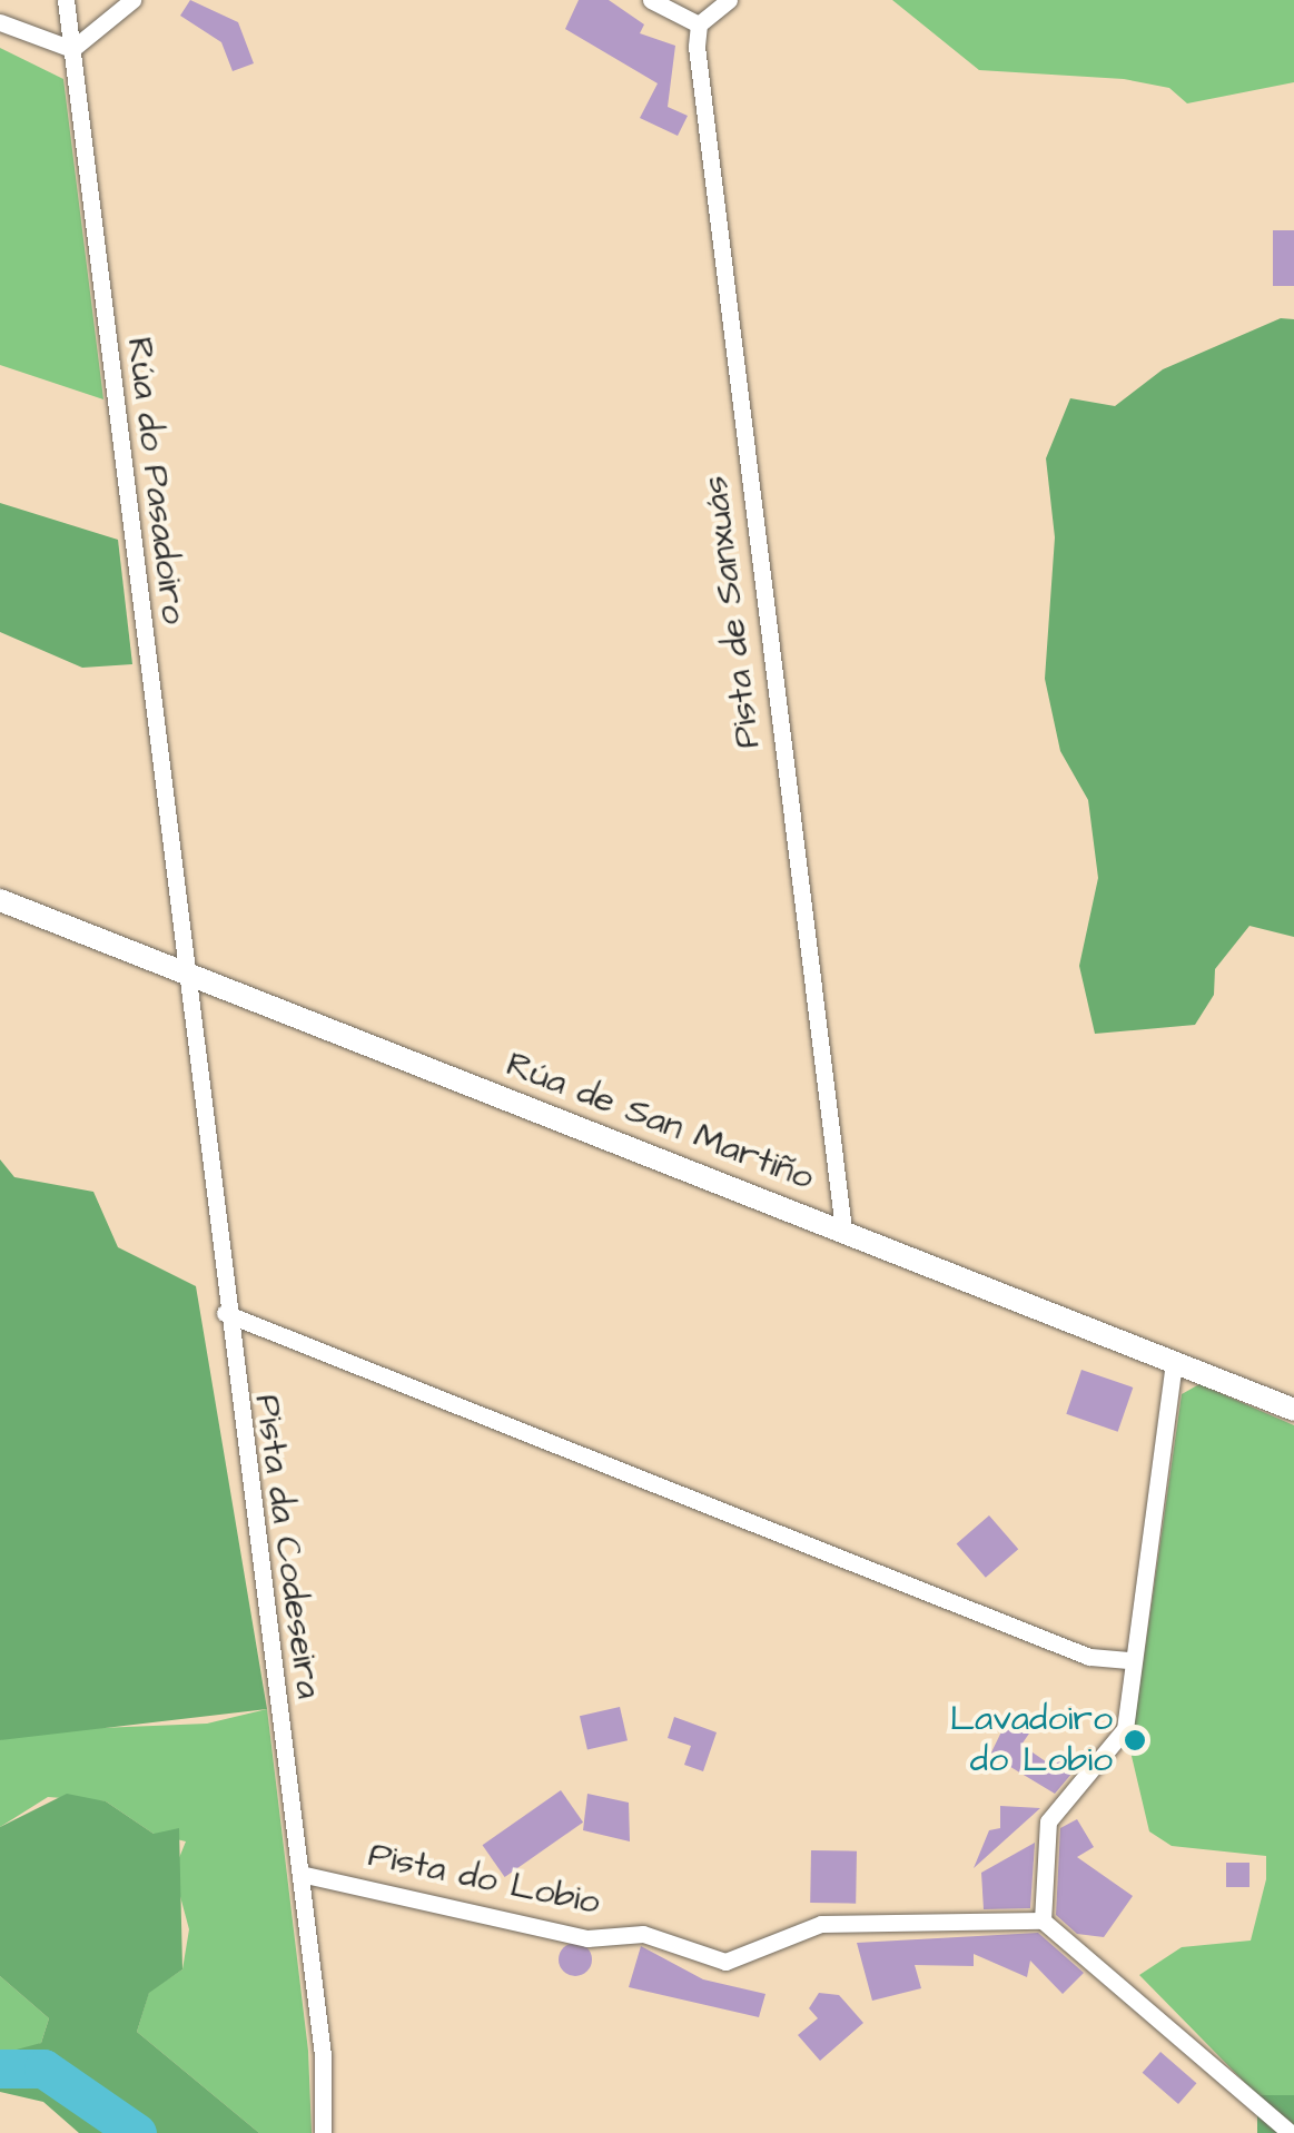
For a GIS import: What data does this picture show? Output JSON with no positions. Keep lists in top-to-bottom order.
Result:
{
  "streets": {
    "street": [
      "Rúa do Pasadoiro",
      "Pista de Sanxuás",
      "Rúa de San Martiño",
      "Pista da Codeseira",
      "Pista do Lobio"
    ]
  },
  "crossings": [
    ["Rúa do Pasadoiro", "Rúa de San Martiño"],
    ["Rúa do Pasadoiro", "Pista da Codeseira"],
    ["Pista de Sanxuás", "Rúa de San Martiño"],
    ["Rúa de San Martiño", "Pista da Codeseira"],
    ["Pista da Codeseira", "Pista do Lobio"]
  ],
  "places": ["Lavadoiro do Lobio"]
}
